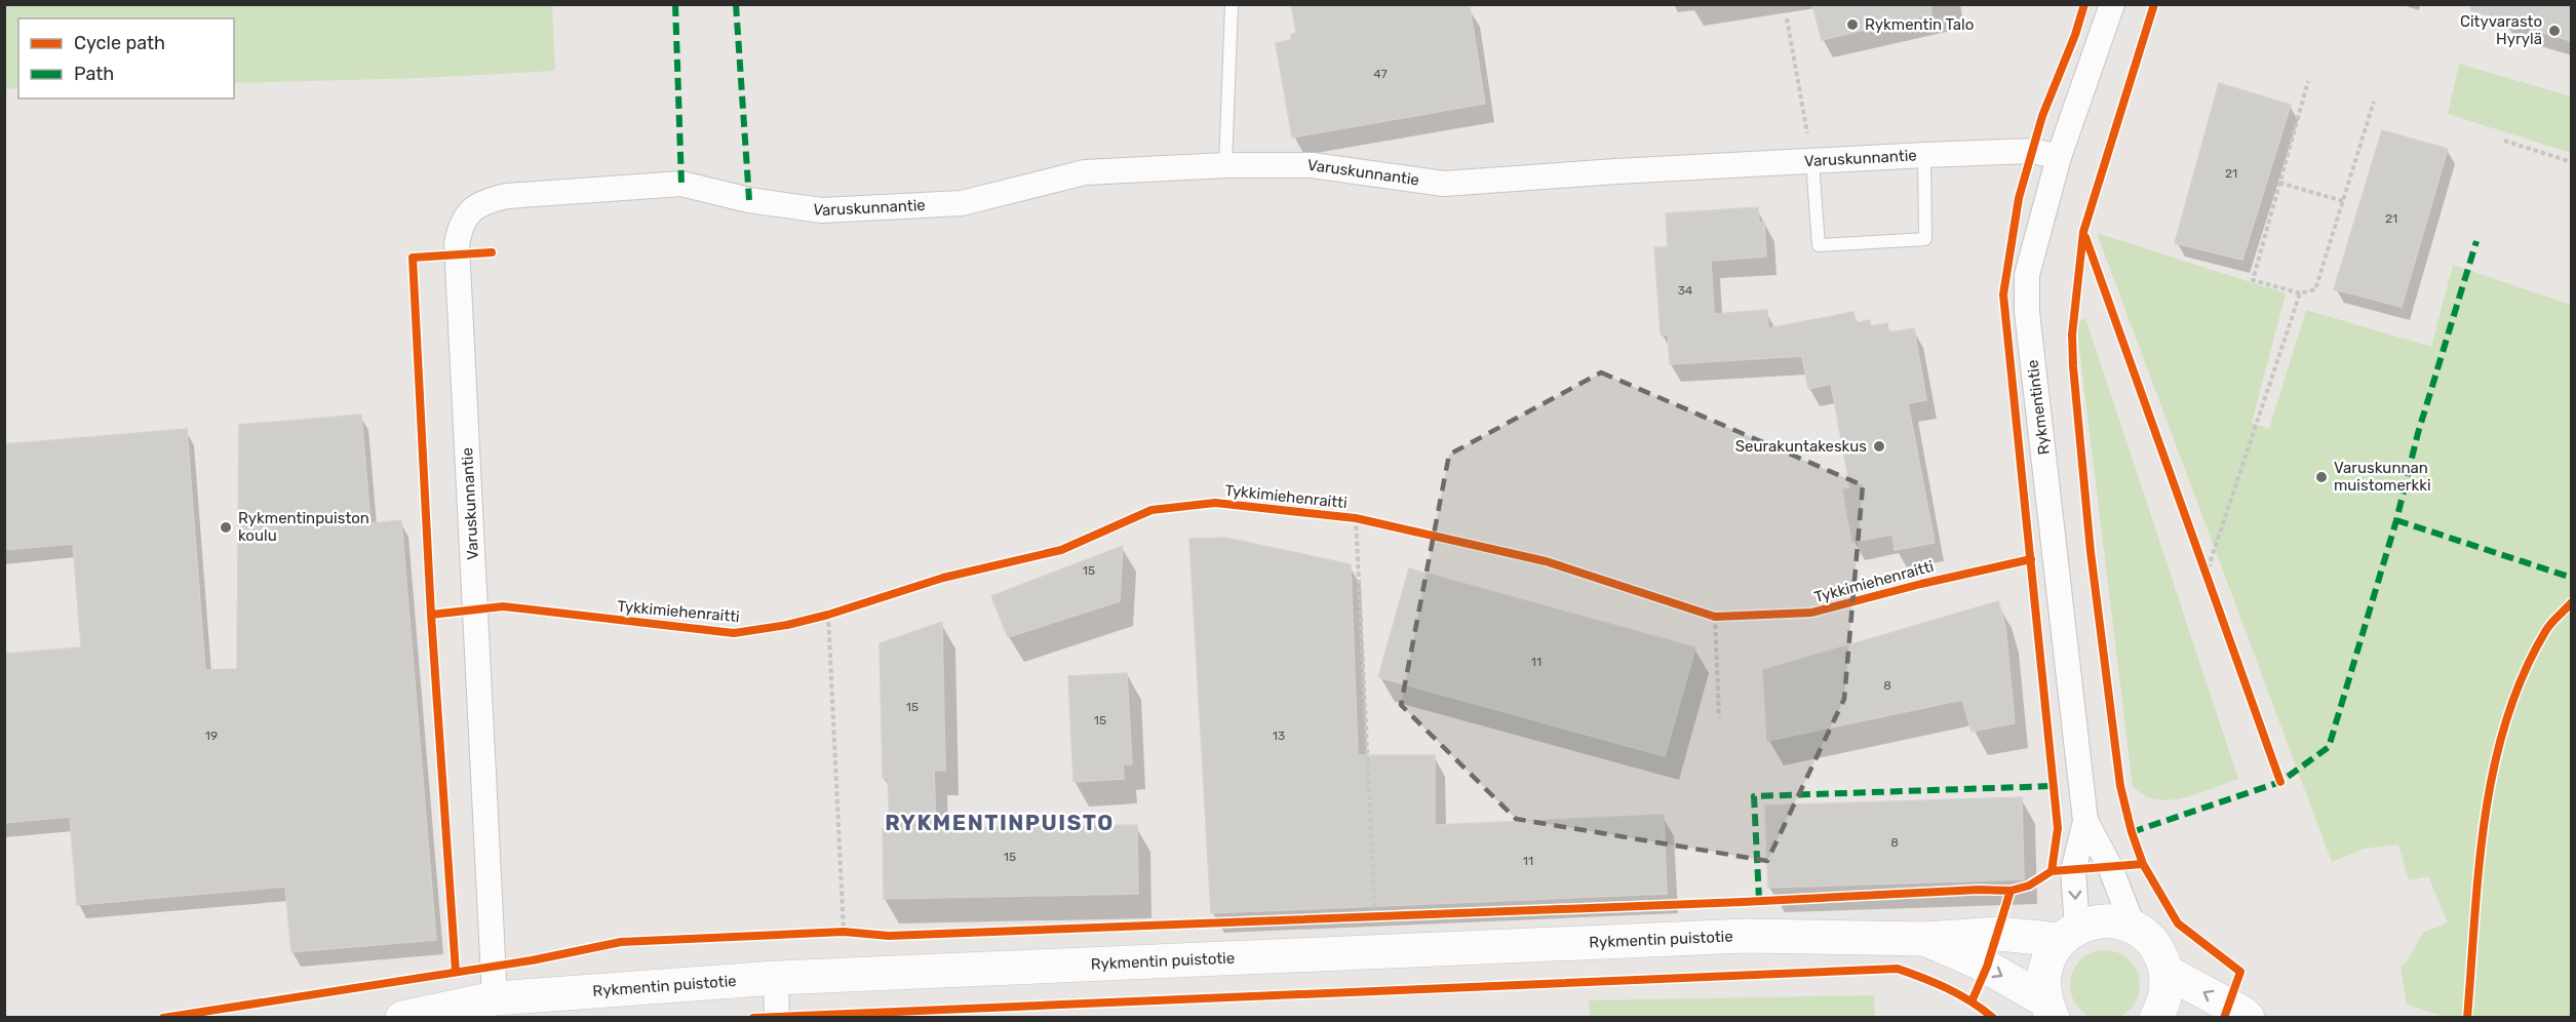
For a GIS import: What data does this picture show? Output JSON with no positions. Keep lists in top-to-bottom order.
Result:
{
  "streets": {
    "street": ["Varuskunnantie", "Rykmentintie", "Rykmentin puistotie"],
    "cycle path": ["Tykkimiehenraitti"]
  },
  "crossings": [
    ["Varuskunnantie", "Rykmentintie"],
    ["Varuskunnantie", "Rykmentin puistotie"],
    ["Rykmentintie", "Rykmentin puistotie"]
  ],
  "districts": ["RYKMENTINPUISTO"],
  "places": [
    "Rykmentin Talo",
    "Cityvarasto Hyrylä",
    "Seurakuntakeskus",
    "Varuskunnan muistomerkki",
    "Rykmentinpuiston koulu"
  ],
  "house_numbers": [
    "47",
    "21",
    "21",
    "34",
    "15",
    "11",
    "8",
    "15",
    "15",
    "19",
    "13",
    "8",
    "15",
    "11"
  ],
  "legend": ["Cycle path", "Path"]
}
